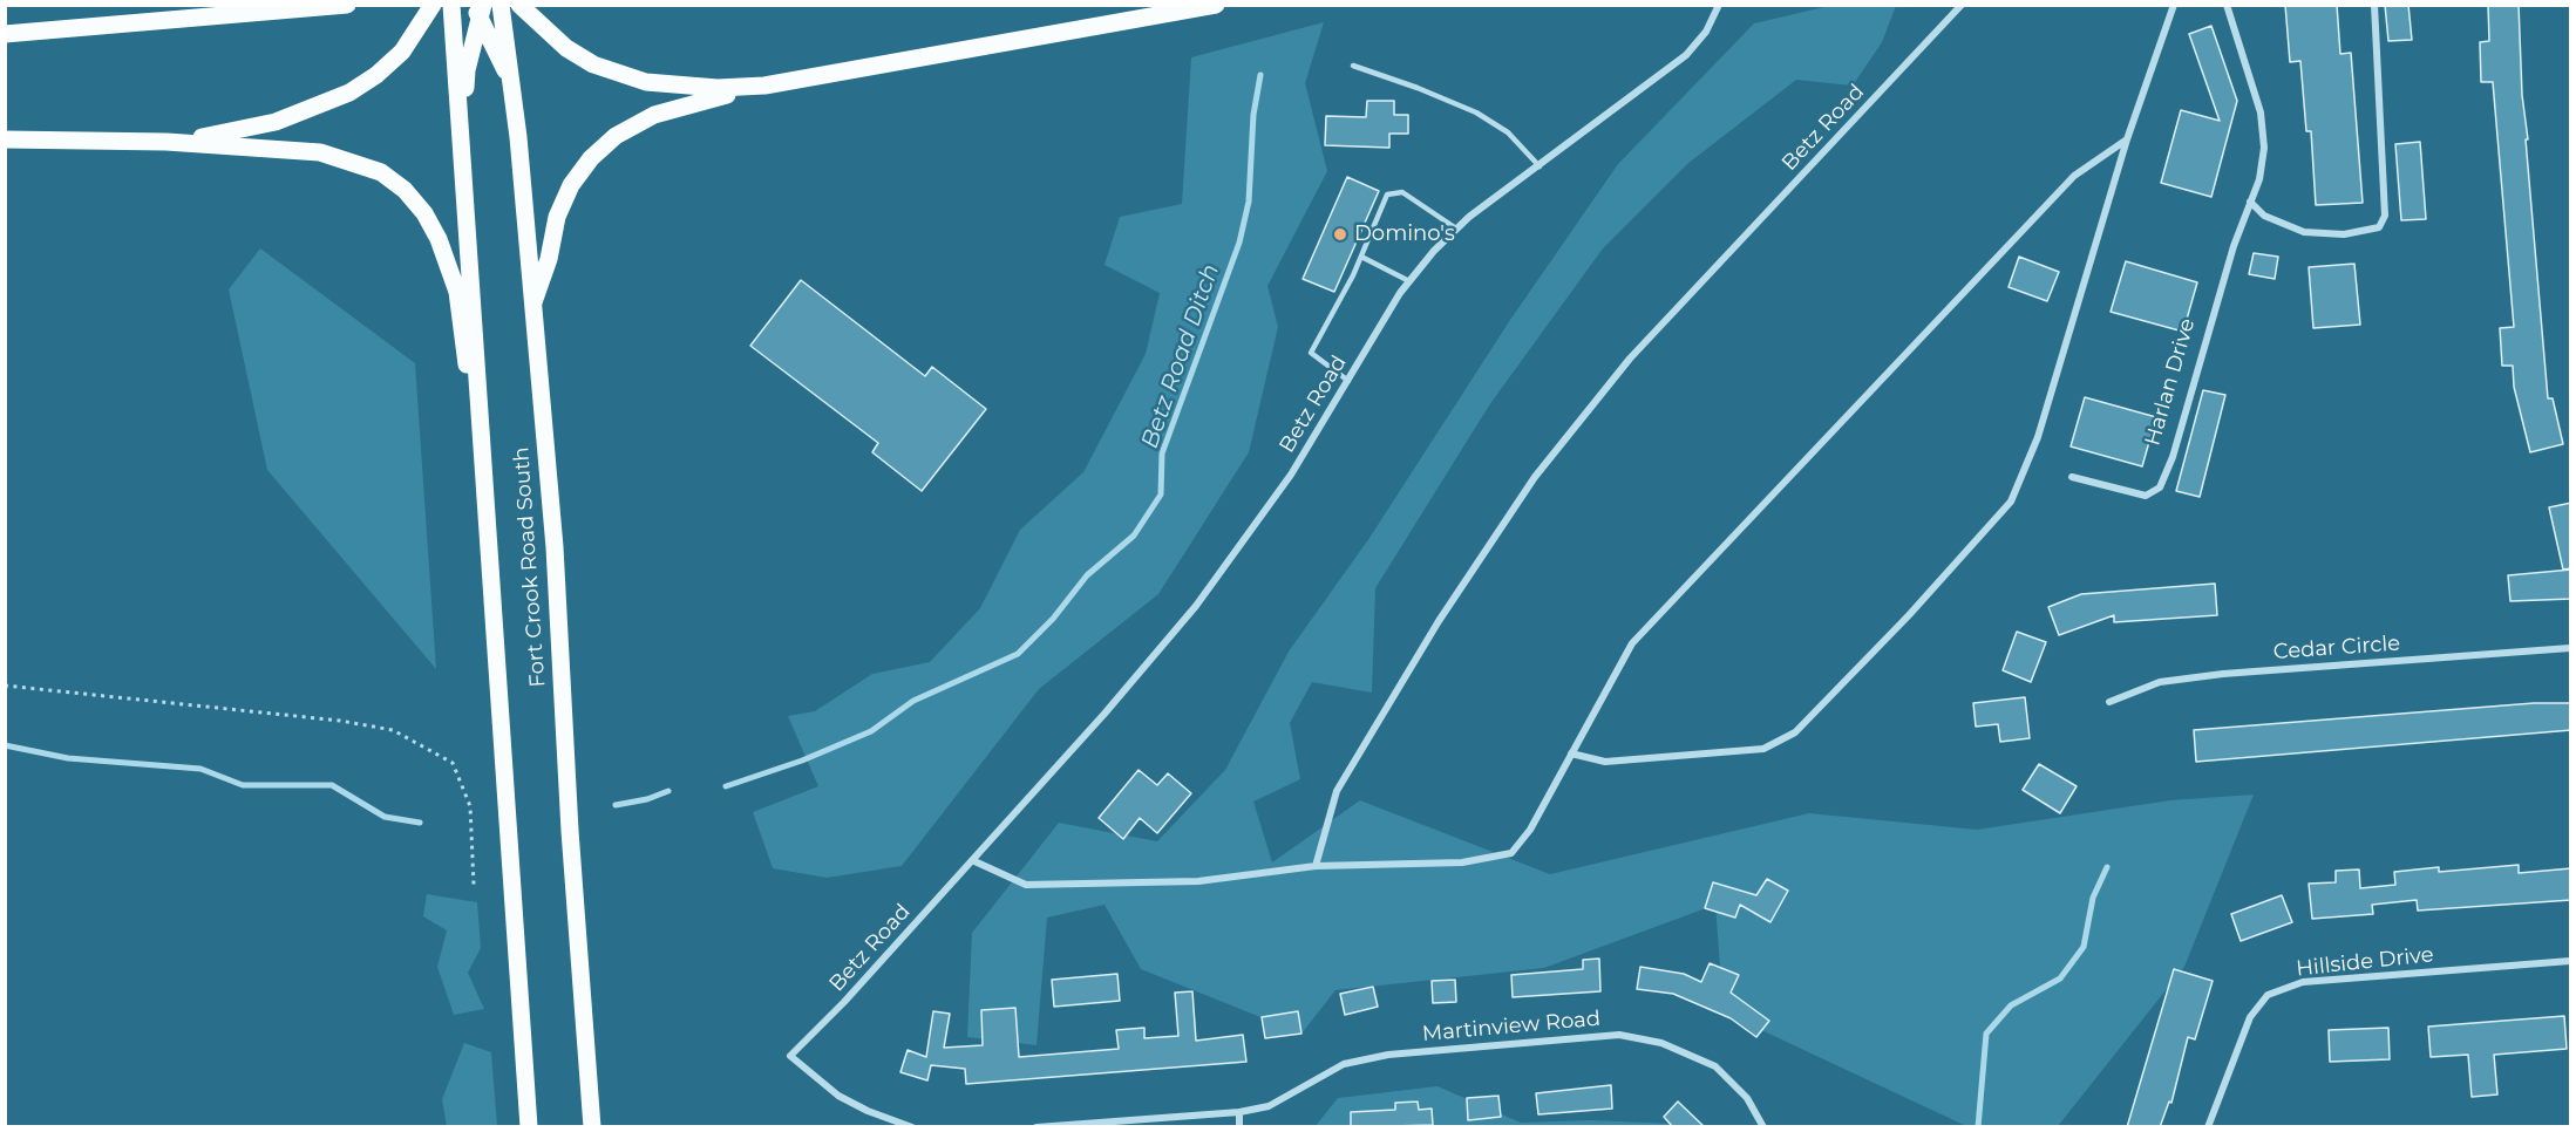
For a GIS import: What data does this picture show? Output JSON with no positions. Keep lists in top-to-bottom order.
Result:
{
  "streets": {
    "main road": ["Fort Crook Road South"],
    "street": [
      "Betz Road",
      "Harlan Drive",
      "Cedar Circle",
      "Hillside Drive",
      "Martinview Road"
    ]
  },
  "water": ["Betz Road Ditch"],
  "places": ["Domino's"]
}
